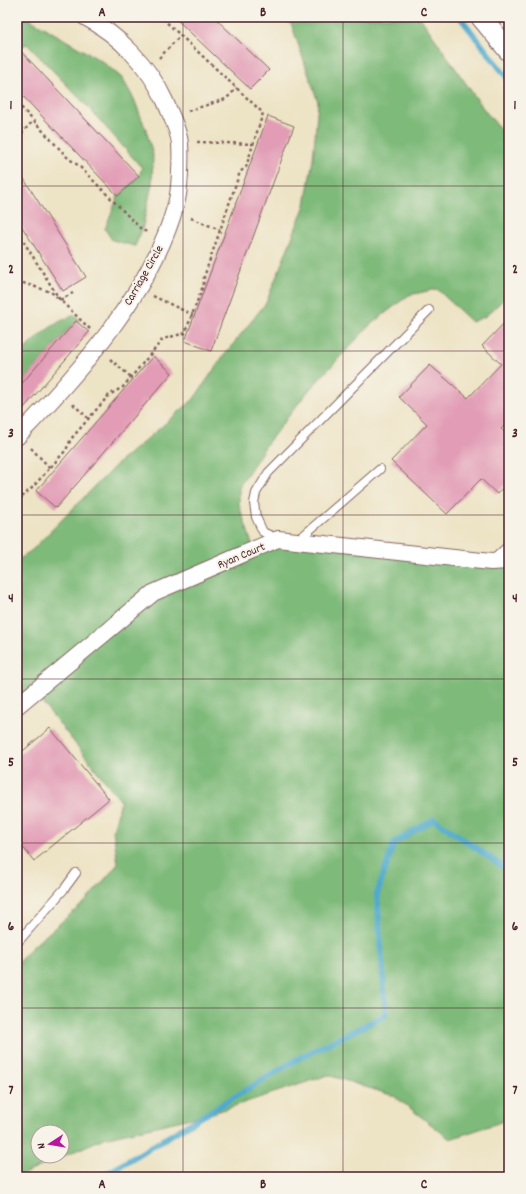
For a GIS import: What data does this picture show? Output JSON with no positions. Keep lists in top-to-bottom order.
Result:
{
  "streets": {
    "street": ["Carriage Circle", "Ryan Court"]
  },
  "north": "left",
  "grid": {
    "columns": ["A", "B", "C"],
    "rows": [
      "1",
      "2",
      "3",
      "4",
      "5",
      "6",
      "7"
    ]
  }
}
